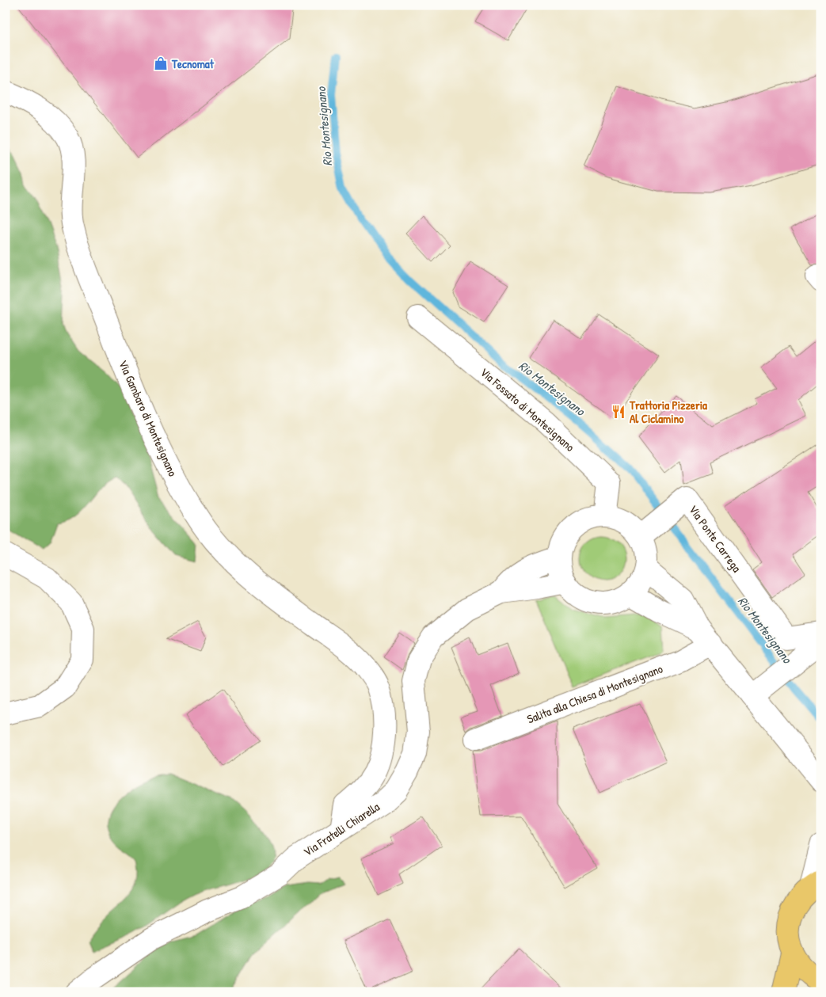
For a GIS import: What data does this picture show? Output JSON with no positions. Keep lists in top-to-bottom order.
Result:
{
  "streets": {
    "street": [
      "Via Fossato di Montesignano",
      "Via Gambaro di Montesignano",
      "Via Ponte Carrega",
      "Salita alla Chiesa di Montesignano",
      "Via Fratelli Chiarella"
    ]
  },
  "crossings": [
    ["Via Fossato di Montesignano", "Via Ponte Carrega"],
    ["Via Fossato di Montesignano", "Via Fratelli Chiarella"],
    ["Via Gambaro di Montesignano", "Via Fratelli Chiarella"],
    ["Via Ponte Carrega", "Via Fratelli Chiarella"]
  ],
  "water": ["Rio Montesignano"],
  "places": {
    "shop": ["Tecnomat"],
    "restaurant": ["Trattoria Pizzeria Al Ciclamino"]
  }
}
